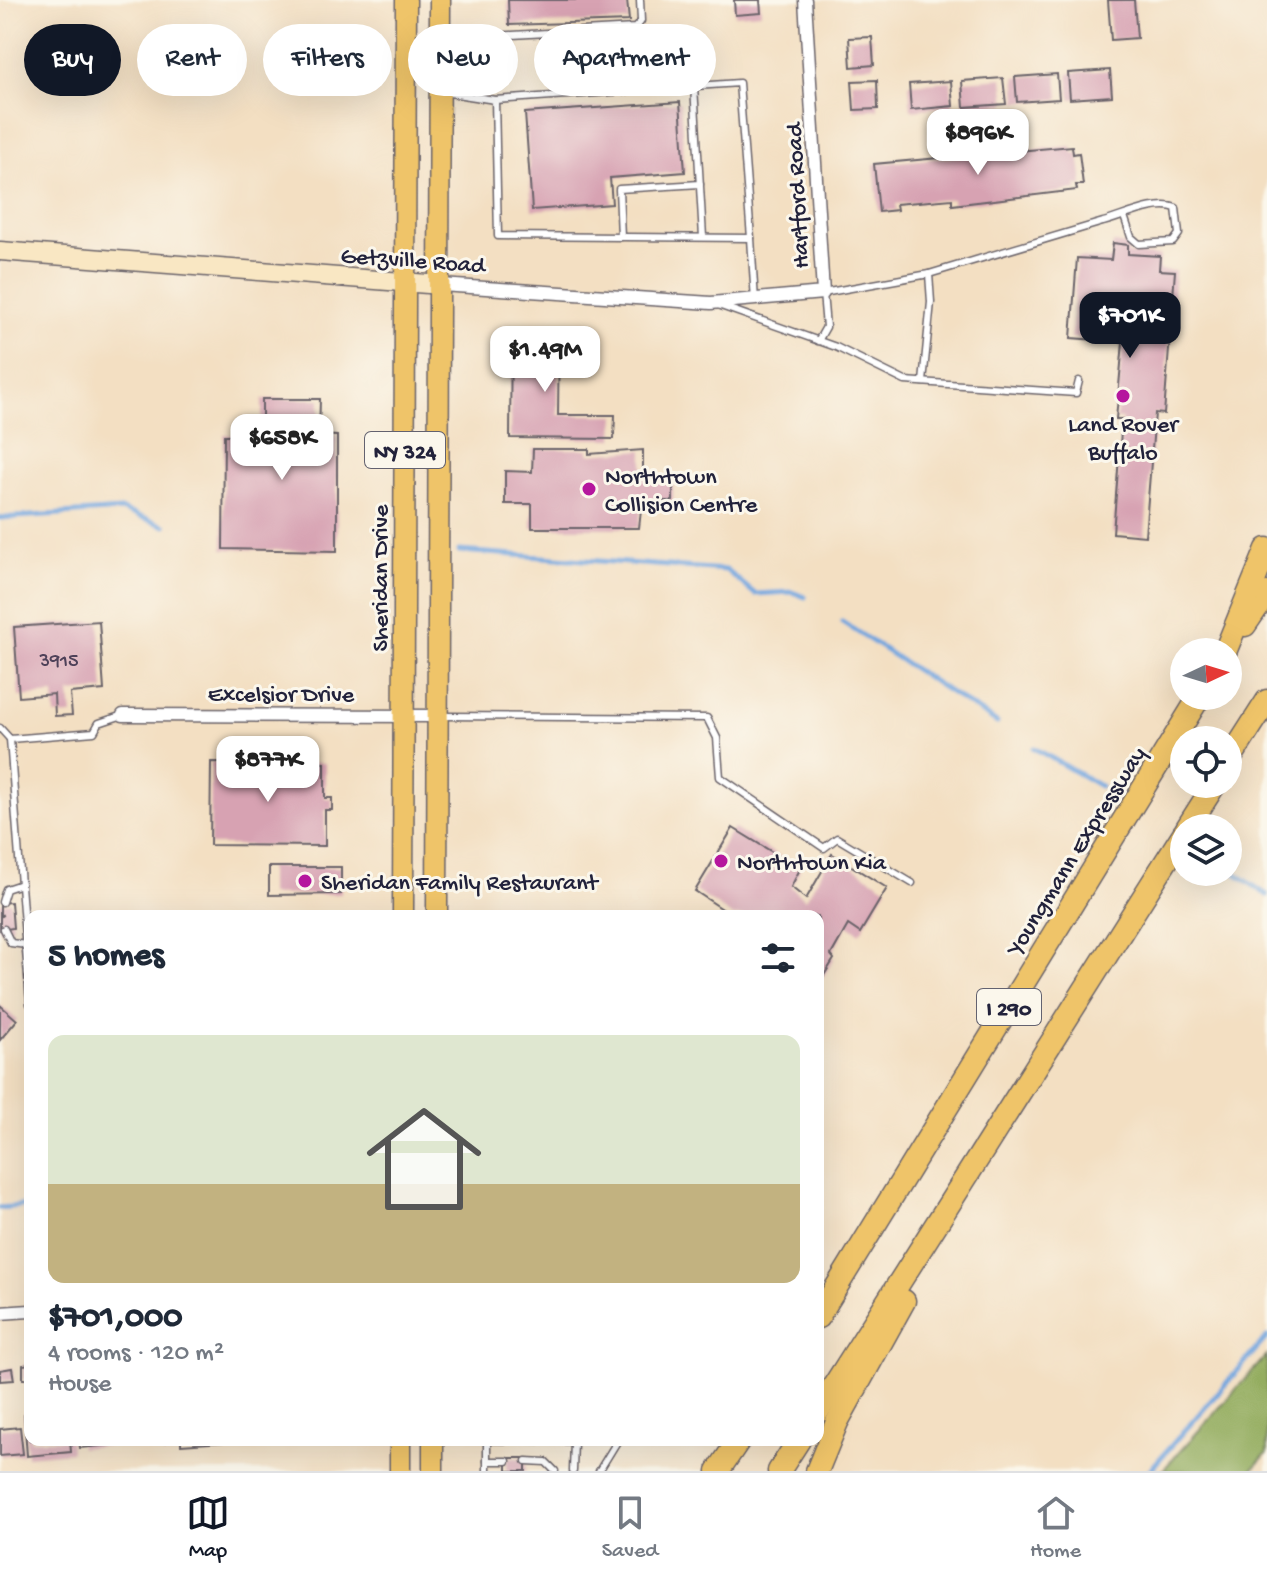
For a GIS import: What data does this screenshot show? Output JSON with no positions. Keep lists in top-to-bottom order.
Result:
{
  "streets": {
    "highway": ["Youngmann Expressway", "I 290"],
    "main road": ["NY 324", "Sheridan Drive"],
    "street": ["Hartford Road", "Getzville Road", "Excelsior Drive"]
  },
  "crossings": [
    ["Hartford Road", "Getzville Road"],
    ["Getzville Road", "NY 324"],
    ["Getzville Road", "Sheridan Drive"],
    ["NY 324", "Excelsior Drive"],
    ["Sheridan Drive", "Excelsior Drive"]
  ],
  "places": [
    "Land Rover Buffalo",
    "Northtown Collision Centre",
    "Northtown Kia",
    "Sheridan Family Restaurant"
  ],
  "house_numbers": ["3915"],
  "north": "right",
  "page": {
    "chip": [
      "Buy",
      "Rent",
      "Filters",
      "New",
      "Apartment"
    ],
    "price": [
      "$896K",
      "$701K",
      "$1.49M",
      "$658K",
      "$877K"
    ],
    "heading": "5 homes",
    "list": [
      {
        "name": "$701,000",
        "note": "4 rooms · 120 m² · House"
      }
    ],
    "tabs": ["Map", "Saved", "Home"]
  }
}
